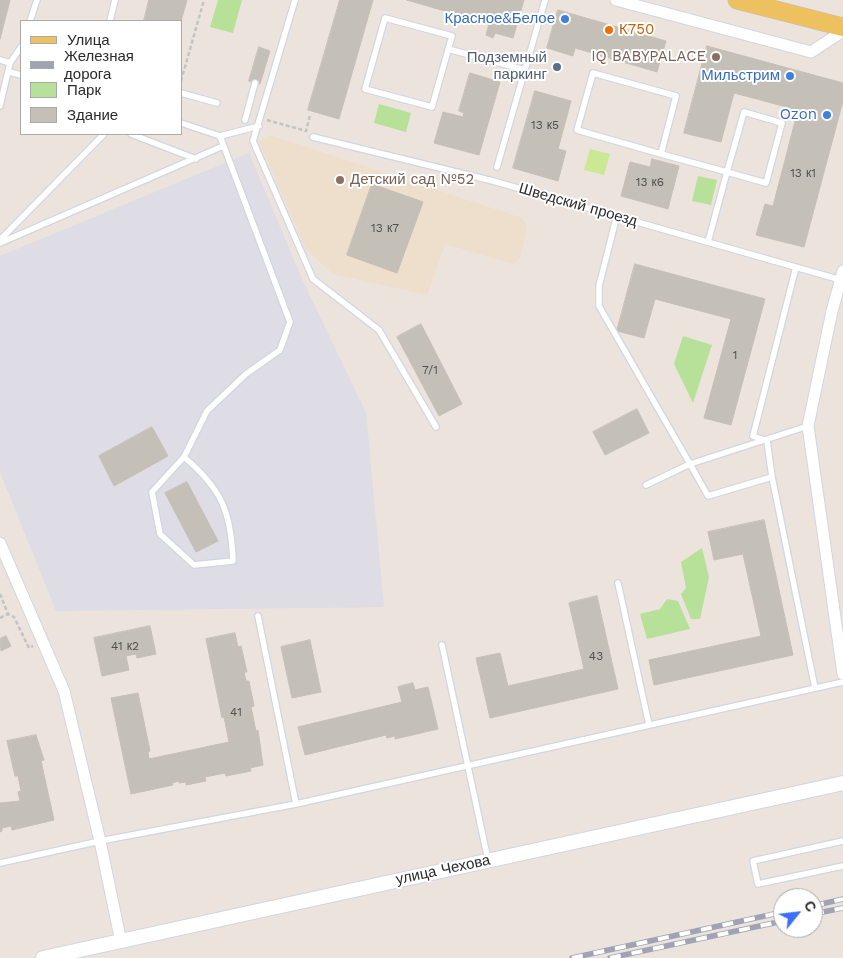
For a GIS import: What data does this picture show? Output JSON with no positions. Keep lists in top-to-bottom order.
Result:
{
  "streets": {
    "street": ["улица Чехова"],
    "lane": ["Шведский проезд"]
  },
  "places": [
    "Красное&Белое",
    "К750",
    "IQ BABYPALACE",
    "Подземный паркинг",
    "Мильстрим",
    "Ozon",
    "Детский сад №52"
  ],
  "house_numbers": [
    "13 к5",
    "13 к1",
    "13 к6",
    "13 к7",
    "1",
    "7/1",
    "41 к2",
    "43",
    "41"
  ],
  "legend": [
    "Улица",
    "Железная дорога",
    "Парк",
    "Здание"
  ],
  "north": "top right"
}
